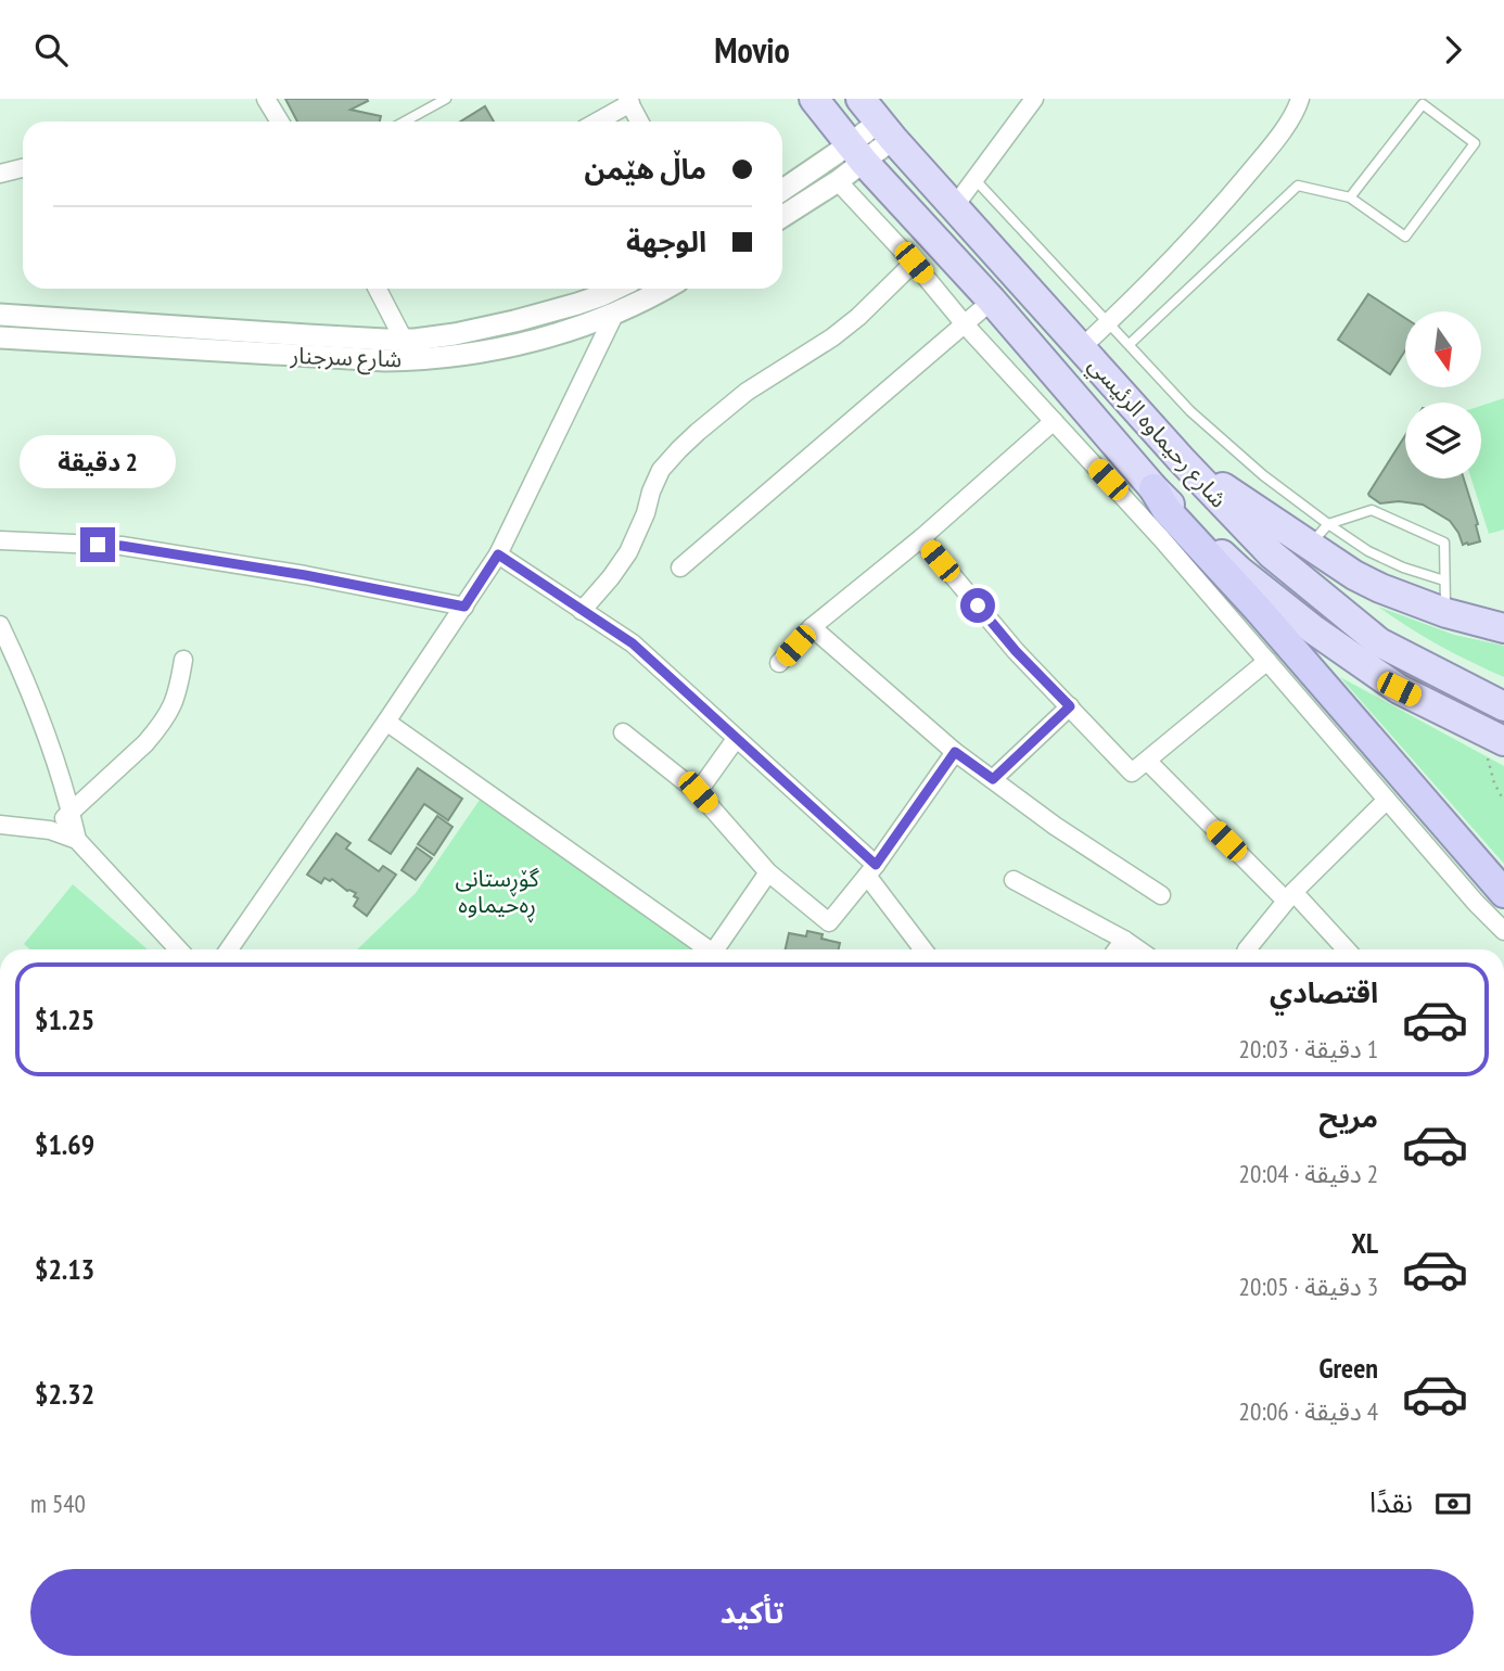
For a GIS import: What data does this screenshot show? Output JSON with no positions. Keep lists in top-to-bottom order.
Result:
{
  "streets": {
    "main road": ["شارع رحيماوه الرئيسي"],
    "street": ["شارع سرجنار"]
  },
  "parks": ["گۆڕستانی ڕەحیماوە"],
  "north": "bottom",
  "page": {
    "header": "Movio",
    "banner": ["ماڵ هێمن", "الوجهة"],
    "bubble": "2 دقيقة",
    "list": [
      {
        "name": "اقتصادي",
        "note": "1 دقيقة · 20:03",
        "value": "$1.25"
      },
      {
        "name": "مريح",
        "note": "2 دقيقة · 20:04",
        "value": "$1.69"
      },
      {
        "name": "XL",
        "note": "3 دقيقة · 20:05",
        "value": "$2.13"
      },
      {
        "name": "Green",
        "note": "4 دقيقة · 20:06",
        "value": "$2.32"
      }
    ],
    "pay": ["نقدًا", "540 m"],
    "buttons": "تأكيد"
  }
}
